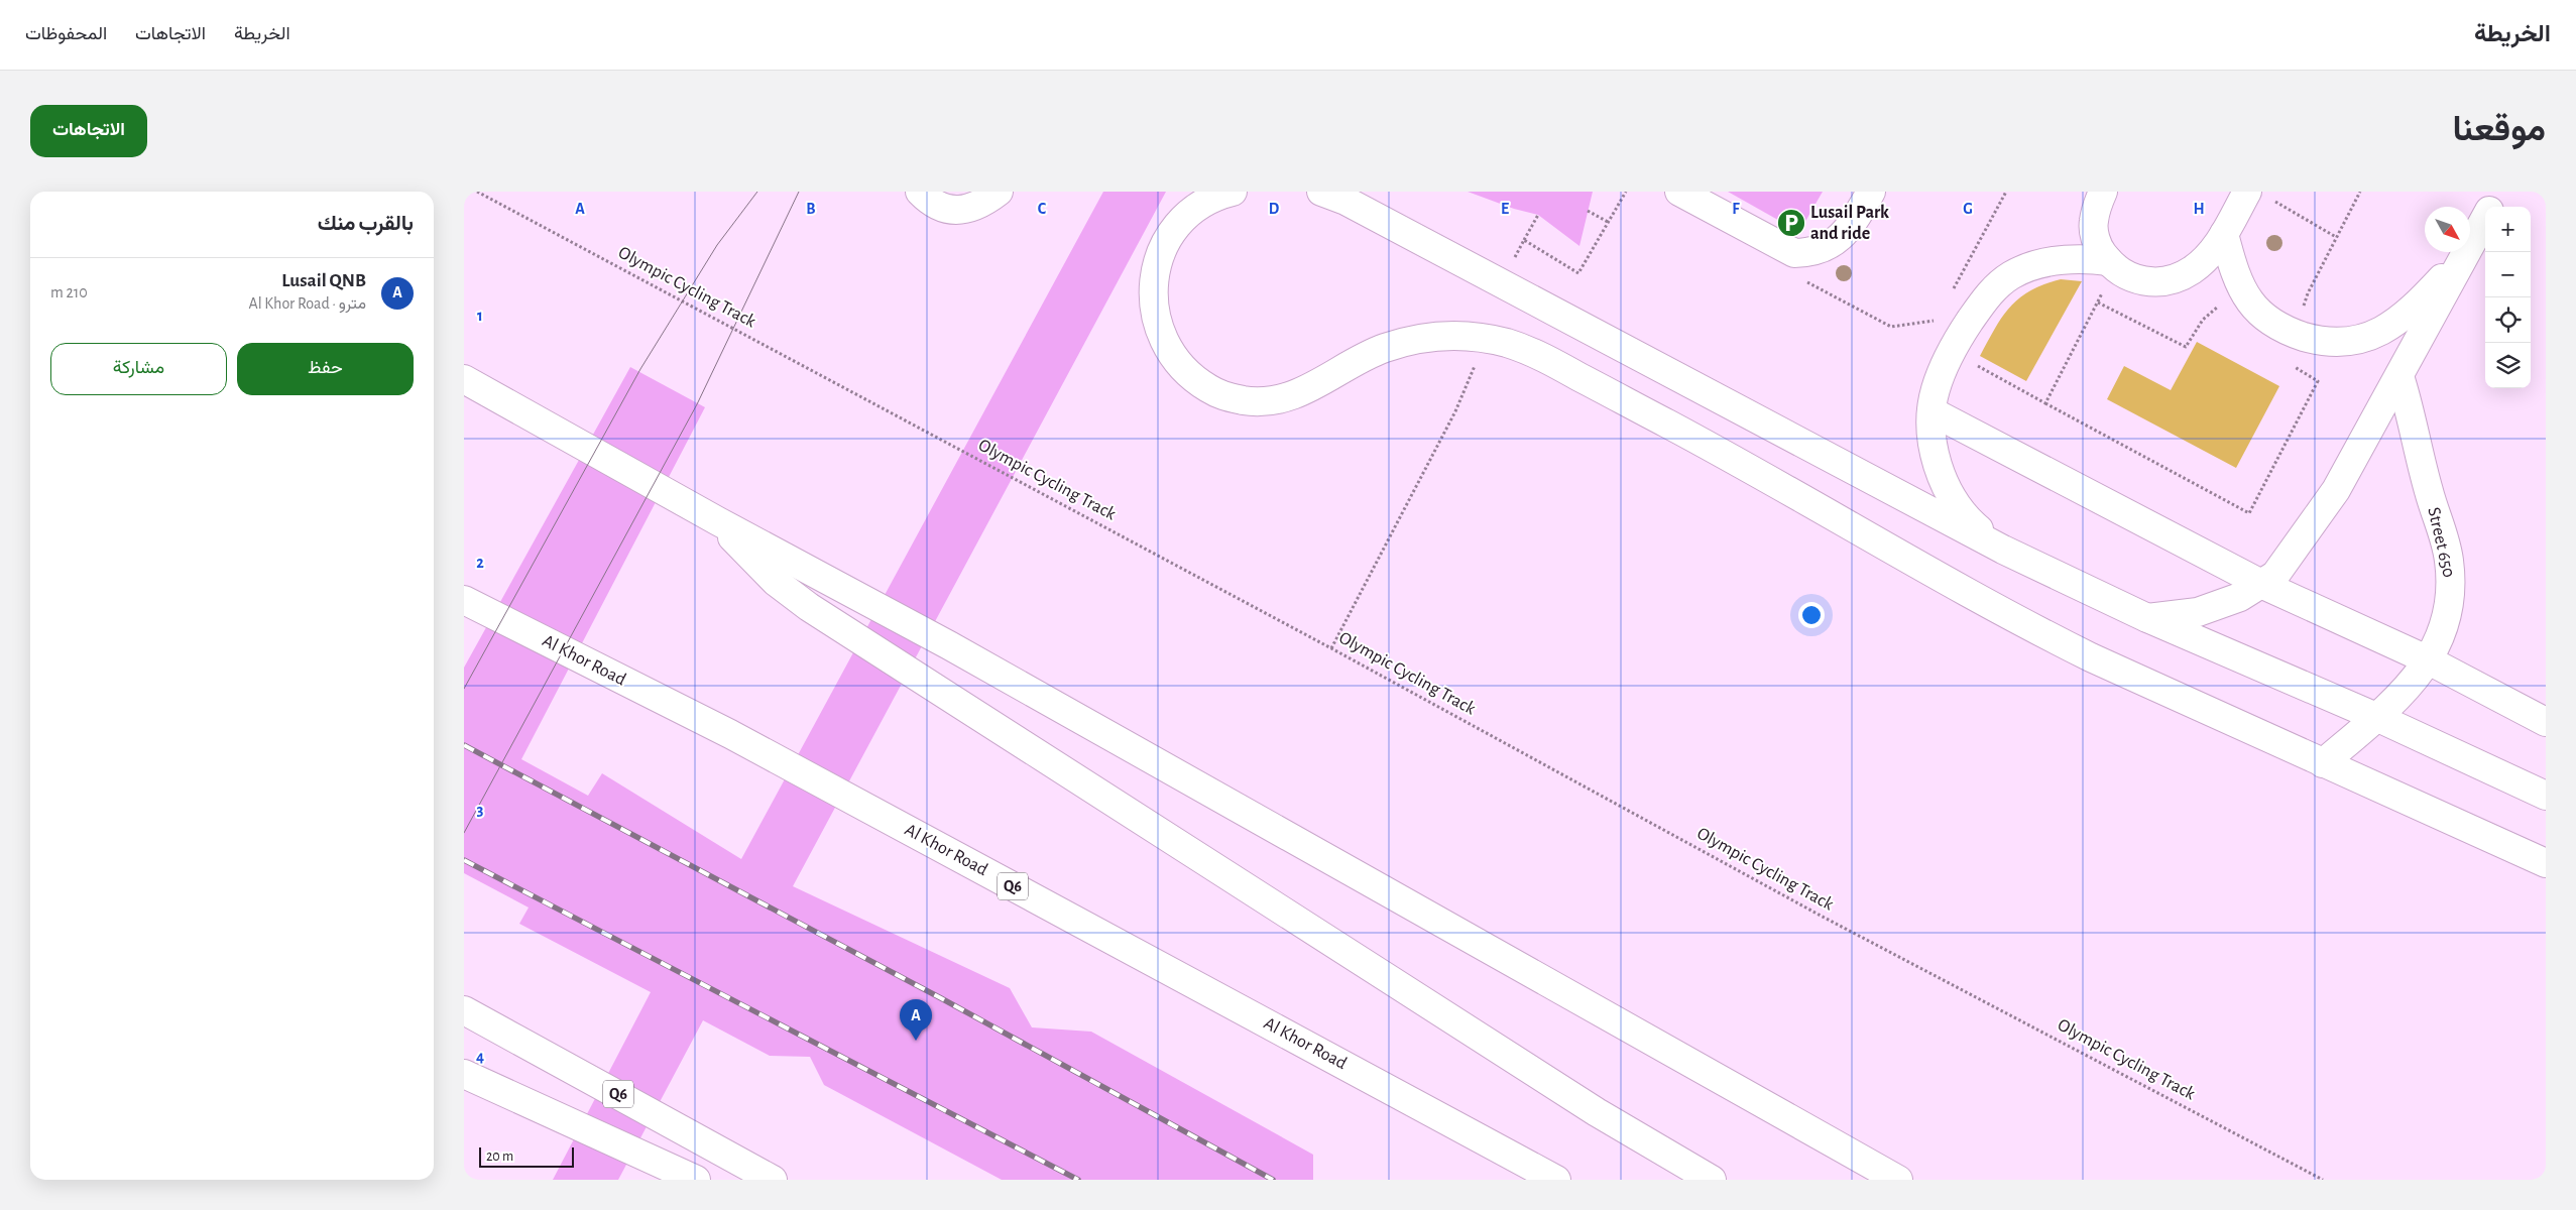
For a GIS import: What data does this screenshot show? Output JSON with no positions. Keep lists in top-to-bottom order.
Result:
{
  "streets": {
    "main road": ["Street 650", "Al Khor Road", "Q6"],
    "path": ["Olympic Cycling Track"]
  },
  "places": {
    "parking": ["Lusail Park and ride"]
  },
  "scale_bar": "20 m",
  "north": "bottom right",
  "page": {
    "header": "الخريطة",
    "nav": ["الخريطة", "الاتجاهات", "المحفوظات"],
    "title": "موقعنا",
    "buttons": [
      "الاتجاهات",
      ["حفظ", "مشاركة"]
    ],
    "heading": "بالقرب منك",
    "map_buttons": ["+", "−"],
    "list": [
      {
        "mark": "A",
        "name": "Lusail QNB",
        "note": "مترو · Al Khor Road",
        "value": "210 m"
      }
    ],
    "pins": "A",
    "scale": "20 m"
  },
  "grid": {
    "columns": [
      "A",
      "B",
      "C",
      "D",
      "E",
      "F",
      "G",
      "H"
    ],
    "rows": [
      "1",
      "2",
      "3",
      "4"
    ]
  }
}
